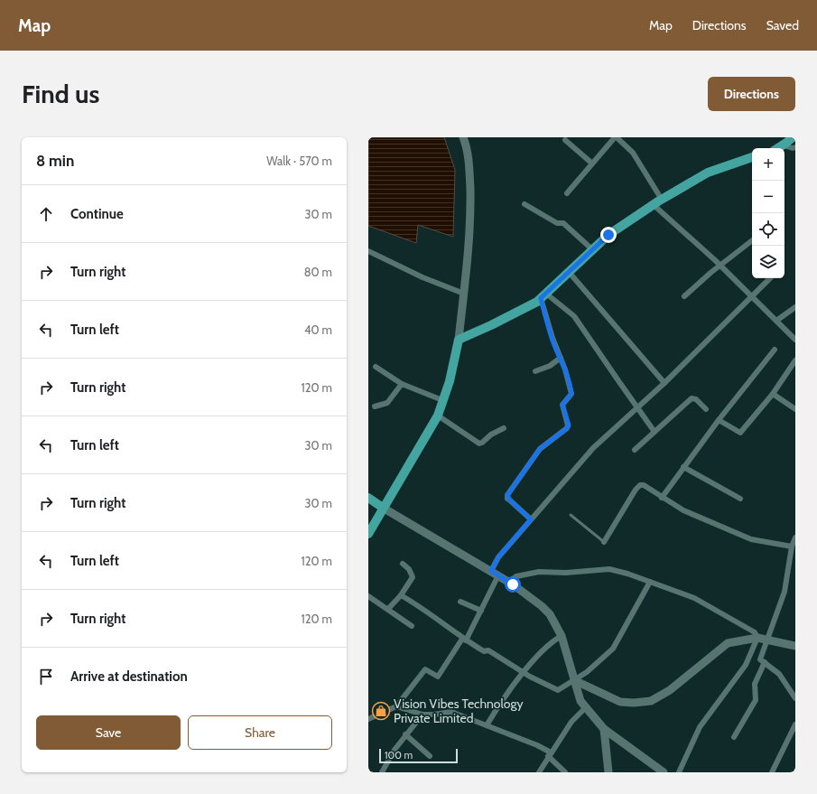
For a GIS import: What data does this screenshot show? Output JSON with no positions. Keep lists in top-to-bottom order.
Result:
{
  "places": {
    "shop": ["Vision Vibes Technology Private Limited"]
  },
  "scale_bar": "100 m",
  "page": {
    "header": "Map",
    "nav": ["Map", "Directions", "Saved"],
    "buttons": [
      "Directions",
      ["Save", "Share"]
    ],
    "title": "Find us",
    "heading": ["8 min", "Walk · 570 m"],
    "map_buttons": ["+", "−"],
    "list": [
      ["Continue", "30 m"],
      ["Turn right", "80 m"],
      ["Turn left", "40 m"],
      ["Turn right", "120 m"],
      ["Turn left", "30 m"],
      ["Turn right", "30 m"],
      ["Turn left", "120 m"],
      ["Turn right", "120 m"],
      "Arrive at destination"
    ],
    "scale": "100 m"
  }
}
